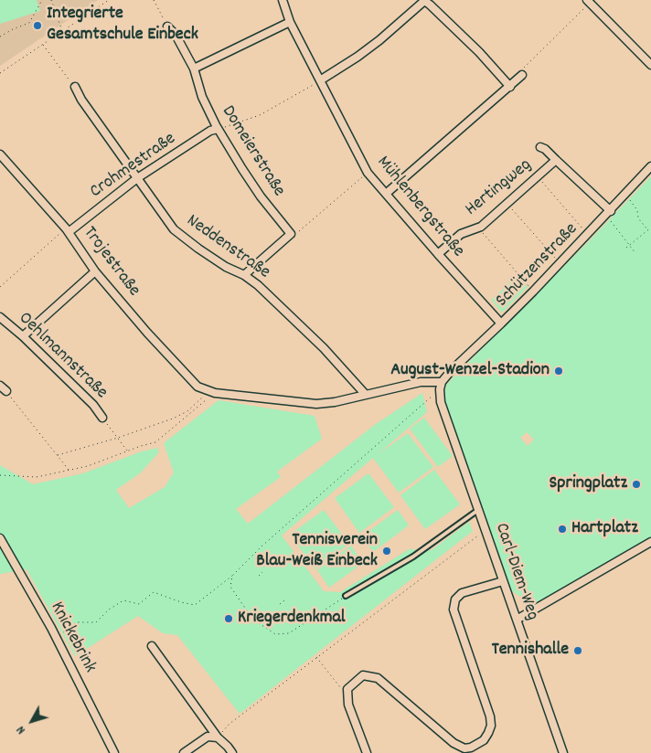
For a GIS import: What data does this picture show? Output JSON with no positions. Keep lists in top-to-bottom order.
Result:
{
  "streets": {
    "street": [
      "Domeierstraße",
      "Crohmestraße",
      "Hertingweg",
      "Mühlenbergstraße",
      "Neddenstraße",
      "Trojestraße",
      "Schützenstraße",
      "Oehlmannstraße",
      "Carl-Diem-Weg",
      "Knickebrink"
    ]
  },
  "crossings": [
    ["Domeierstraße", "Crohmestraße"],
    ["Crohmestraße", "Neddenstraße"],
    ["Crohmestraße", "Trojestraße"],
    ["Hertingweg", "Mühlenbergstraße"],
    ["Hertingweg", "Schützenstraße"],
    ["Mühlenbergstraße", "Schützenstraße"],
    ["Schützenstraße", "Carl-Diem-Weg"]
  ],
  "places": [
    "Integrierte Gesamtschule Einbeck",
    "August-Wenzel-Stadion",
    "Springplatz",
    "Hartplatz",
    "Tennisverein Blau-Weiß Einbeck",
    "Kriegerdenkmal",
    "Tennishalle"
  ],
  "north": "bottom left"
}
